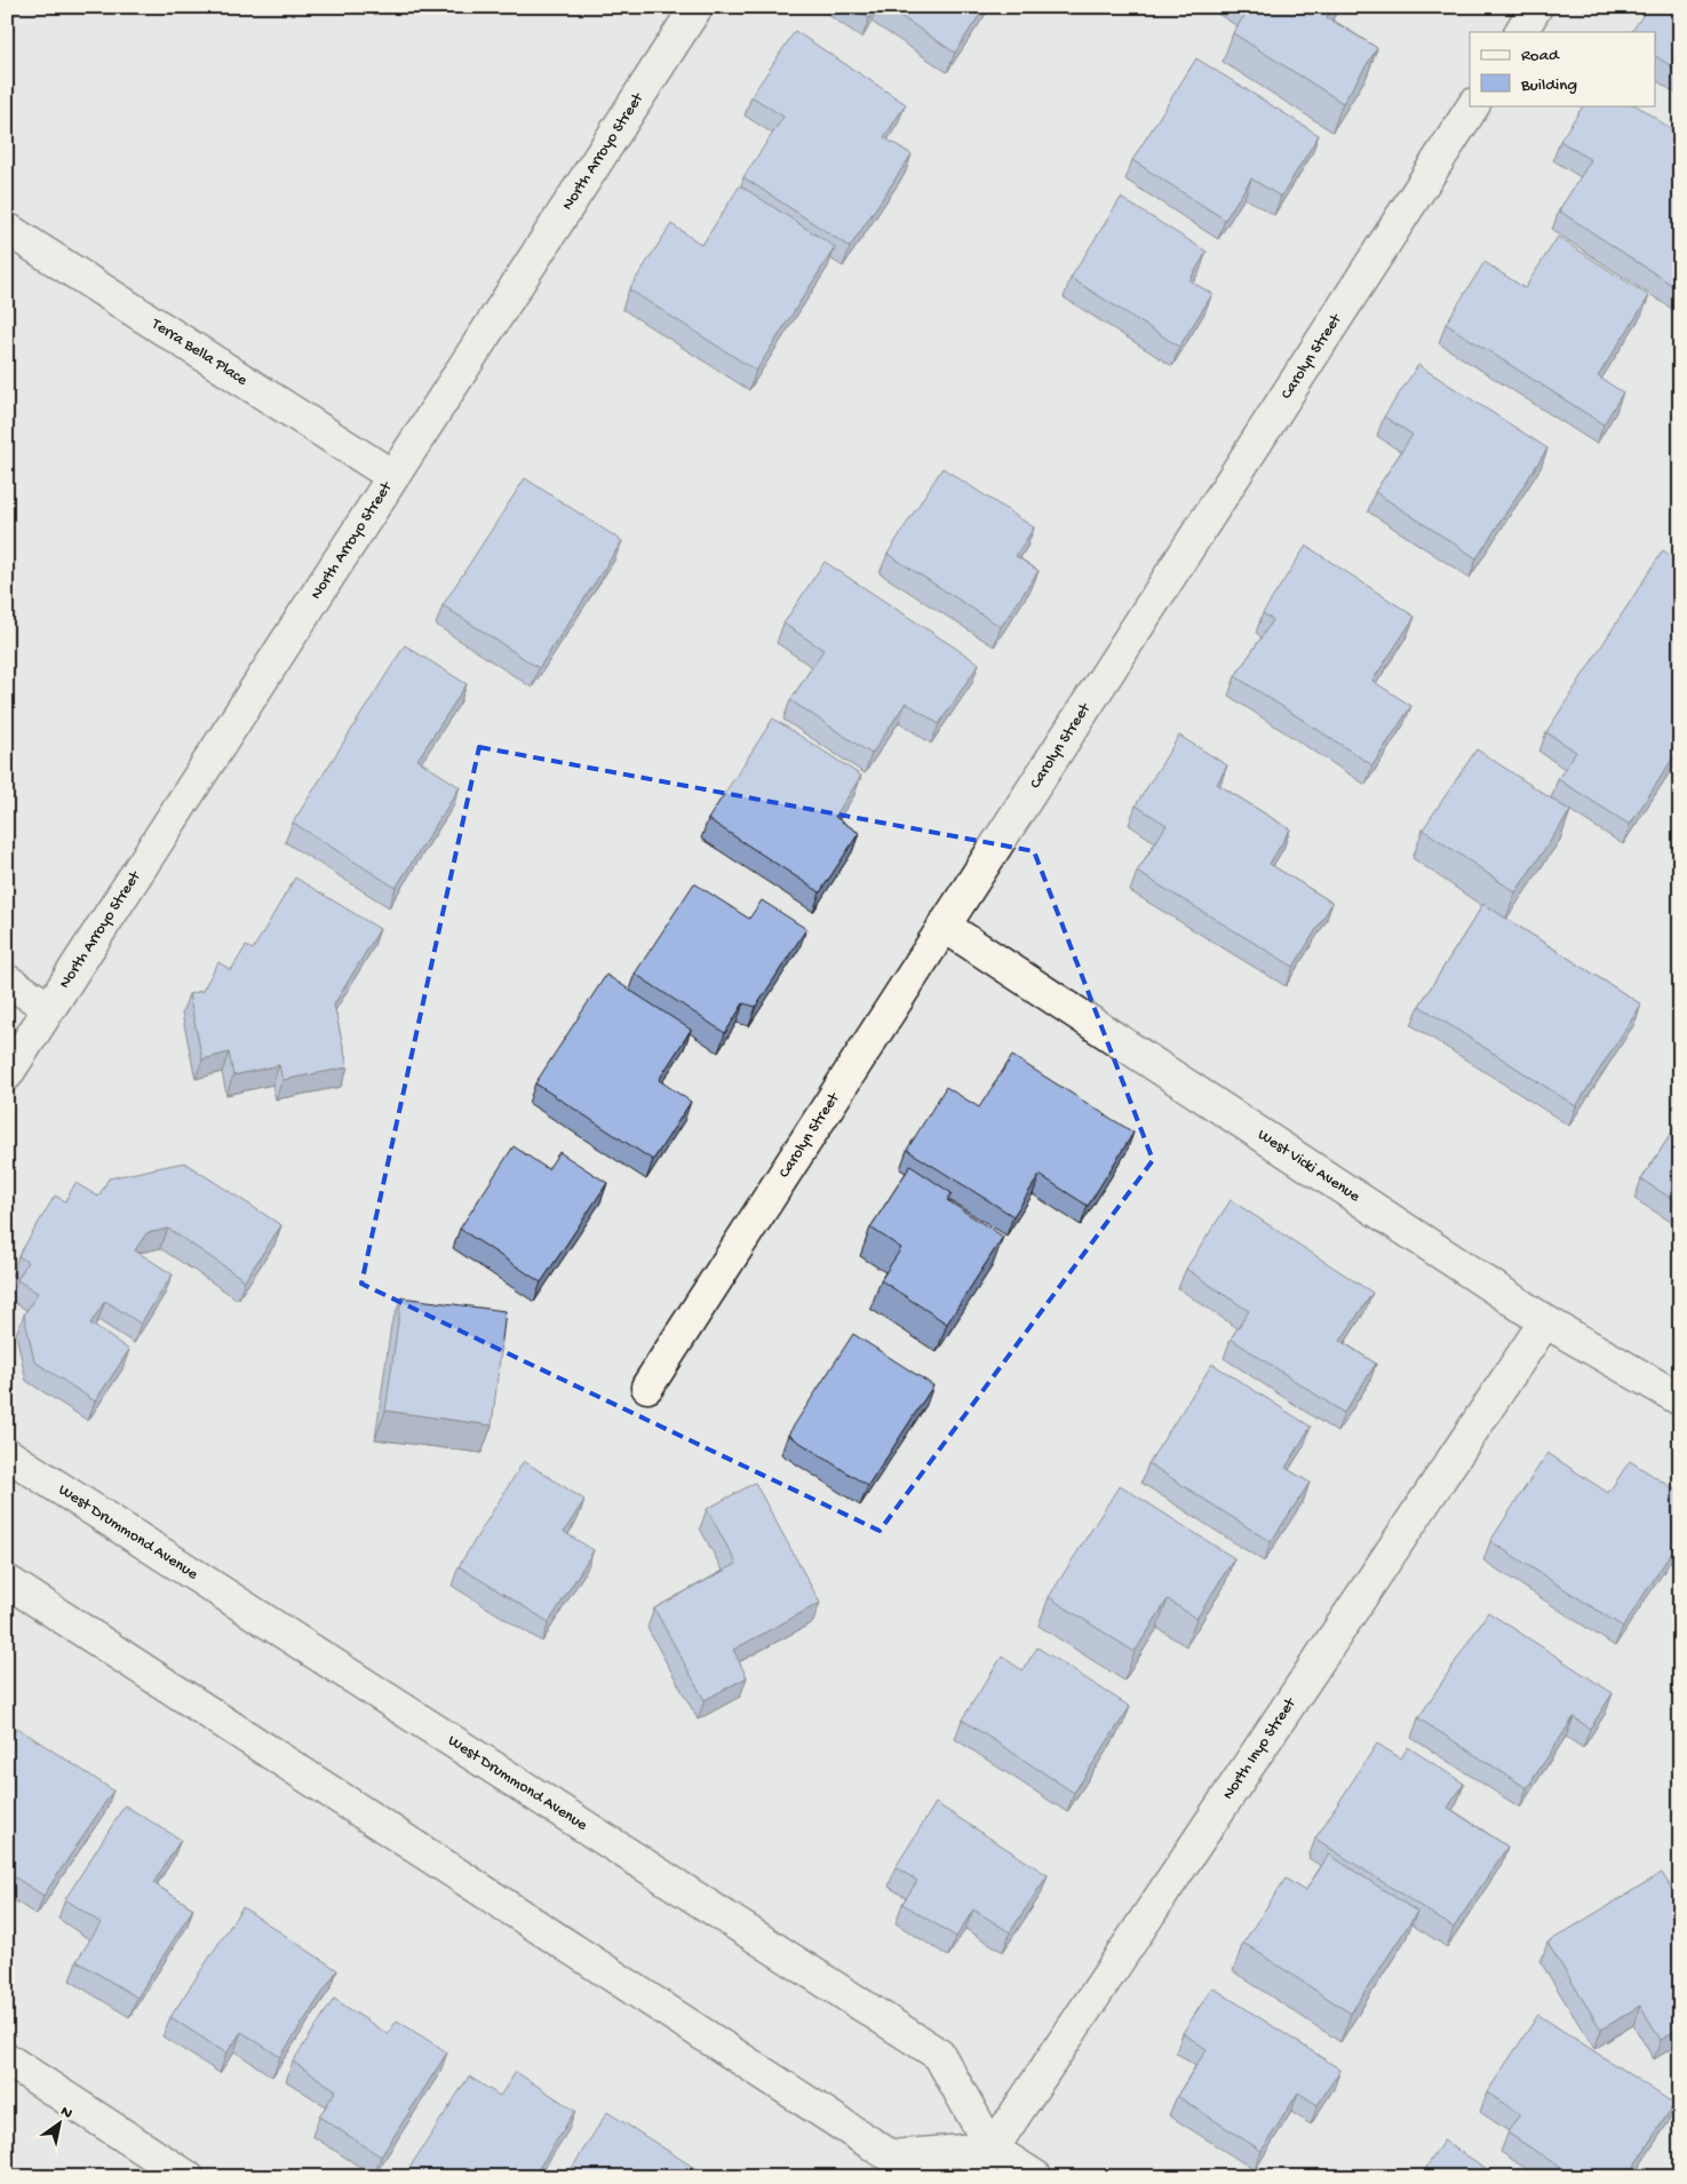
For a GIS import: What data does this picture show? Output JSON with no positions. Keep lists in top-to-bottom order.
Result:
{
  "streets": {
    "street": [
      "North Arroyo Street",
      "Terra Bella Place",
      "Carolyn Street",
      "West Vicki Avenue",
      "West Drummond Avenue",
      "North Inyo Street"
    ]
  },
  "crossings": [
    ["North Arroyo Street", "Terra Bella Place"],
    ["Carolyn Street", "West Vicki Avenue"],
    ["West Vicki Avenue", "North Inyo Street"],
    ["West Drummond Avenue", "North Inyo Street"]
  ],
  "legend": ["Road", "Building"],
  "north": "top right"
}
